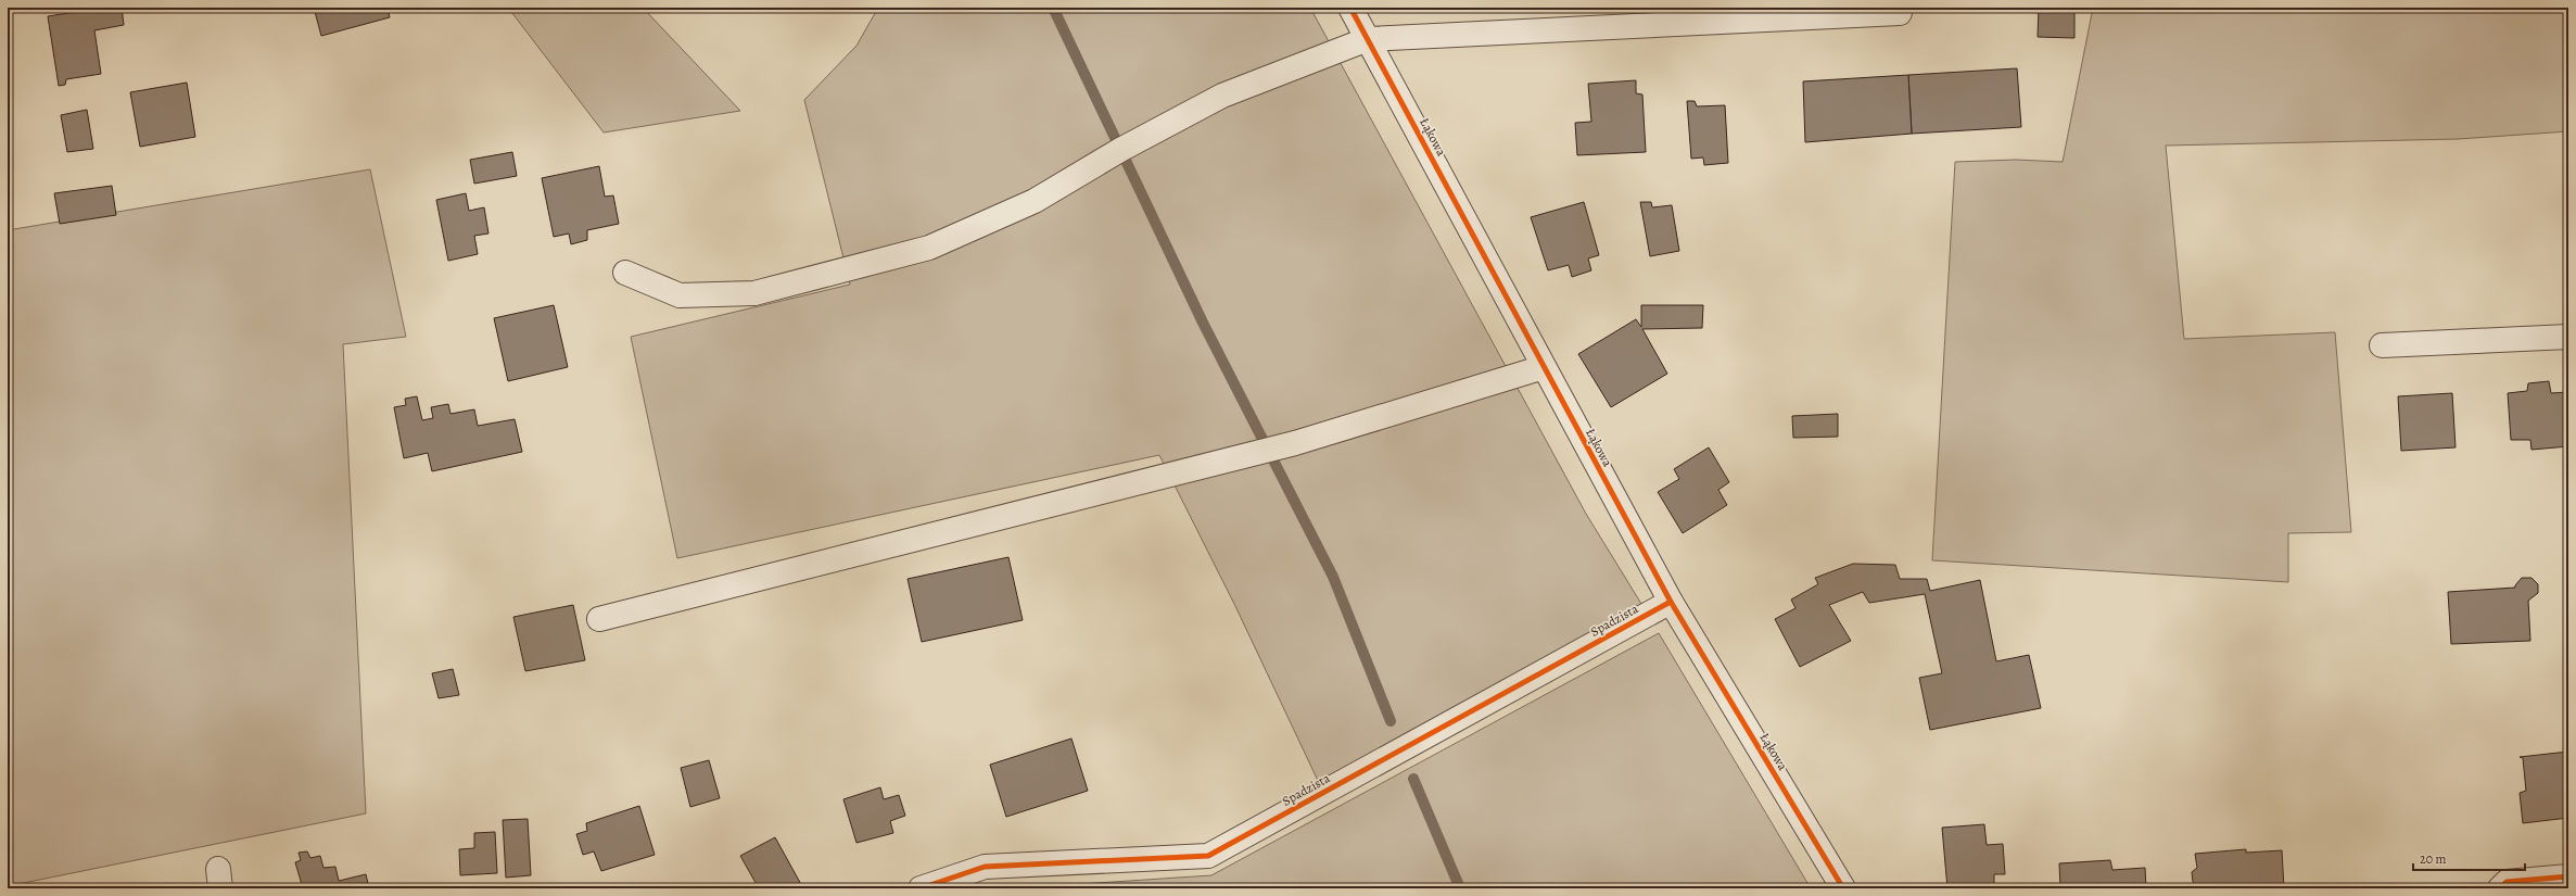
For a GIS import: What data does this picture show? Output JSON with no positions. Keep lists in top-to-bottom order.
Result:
{
  "streets": {
    "street": ["Łąkowa", "Spadzista"]
  },
  "crossings": [
    ["Łąkowa", "Spadzista"]
  ],
  "scale_bar": "20 m"
}
